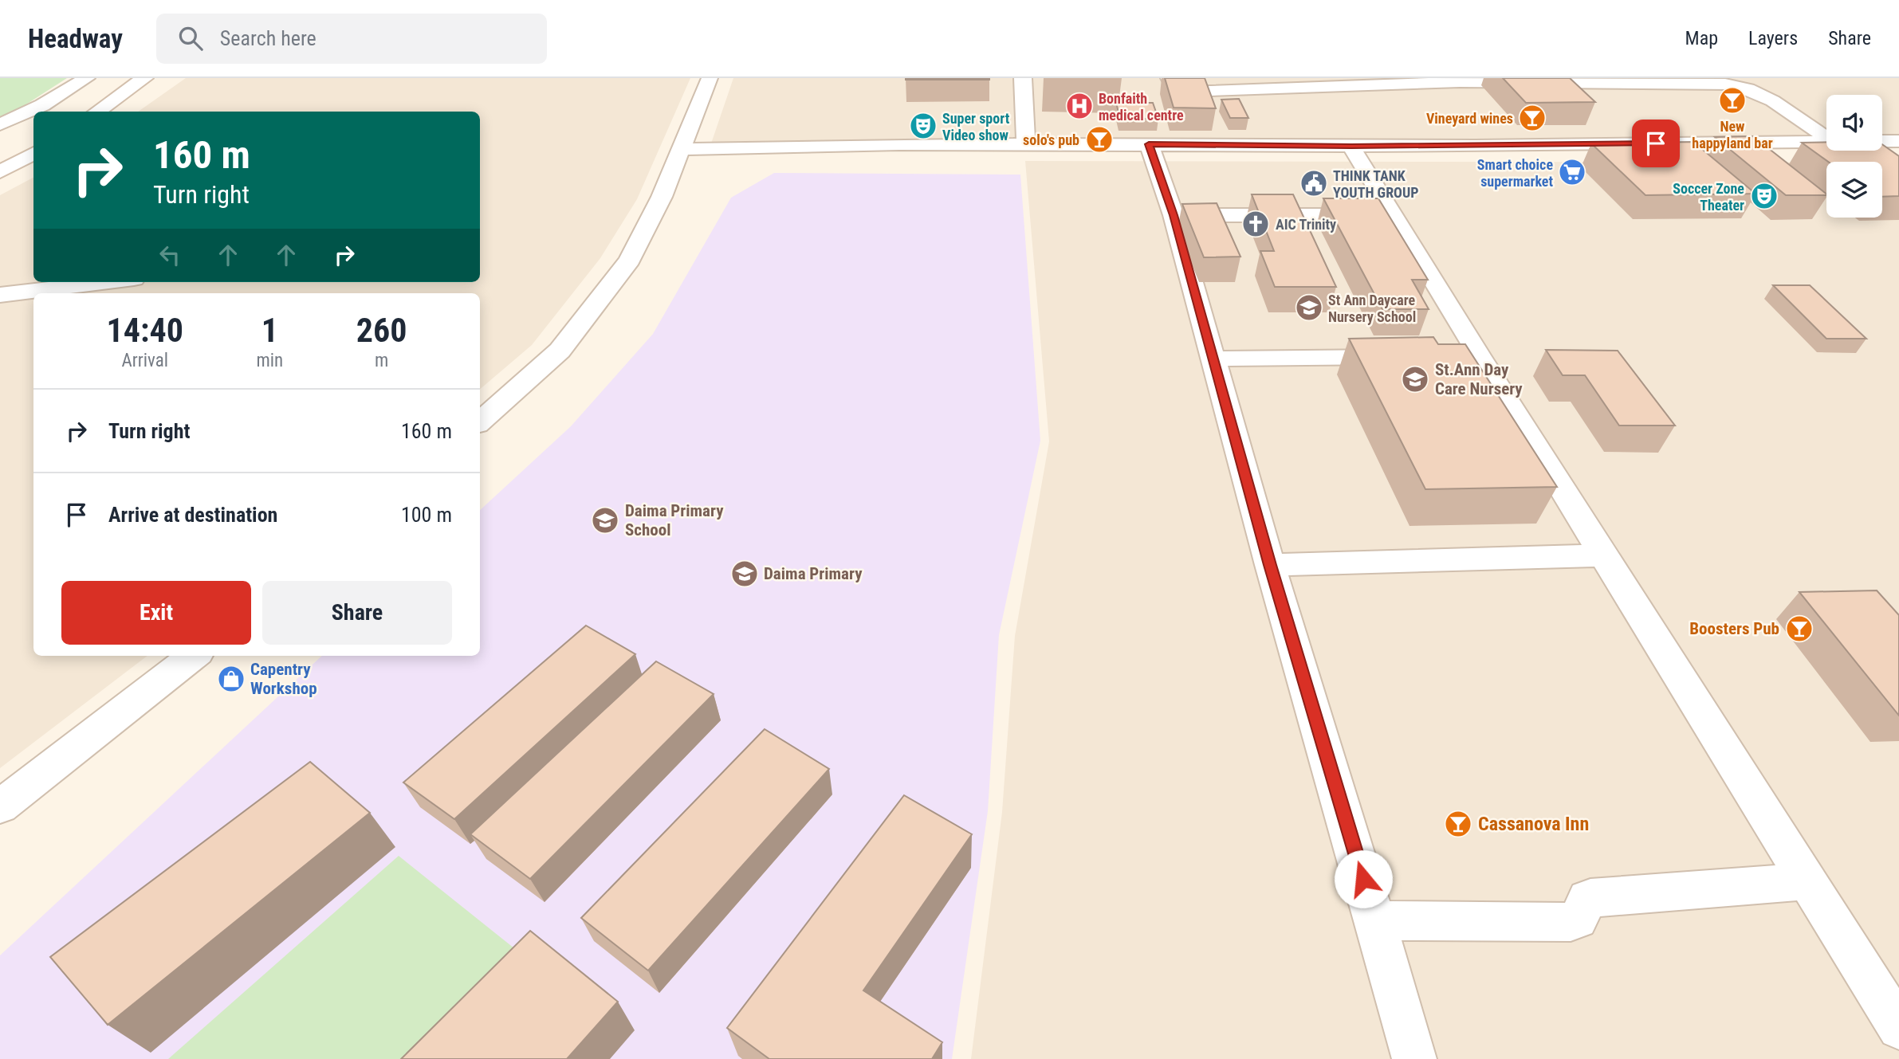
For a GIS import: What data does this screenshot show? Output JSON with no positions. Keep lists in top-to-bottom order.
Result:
{
  "places": {
    "bar": [
      "New happyland bar",
      "Vineyard wines",
      "solo's pub",
      "Boosters Pub",
      "Cassanova Inn"
    ],
    "hospital": ["Bonfaith medical centre"],
    "theatre": ["Super sport Video show", "Soccer Zone Theater"],
    "supermarket": ["Smart choice supermarket"],
    "public building": ["THINK TANK YOUTH GROUP"],
    "church": ["AIC Trinity"],
    "school or university": [
      "St Ann Daycare Nursery School",
      "St.Ann Day Care Nursery",
      "Daima Primary School",
      "Daima Primary"
    ],
    "shop": ["Capentry Workshop"]
  },
  "page": {
    "header": "Headway",
    "search": "Search here",
    "nav": ["Map", "Layers", "Share"],
    "turn": ["160 m", "Turn right"],
    "eta": [
      "14:40",
      "Arrival",
      "1",
      "min",
      "260",
      "m"
    ],
    "list": [
      {
        "name": "Turn right",
        "value": "160 m"
      },
      {
        "name": "Arrive at destination",
        "value": "100 m"
      }
    ],
    "buttons": ["Exit", "Share"]
  }
}
